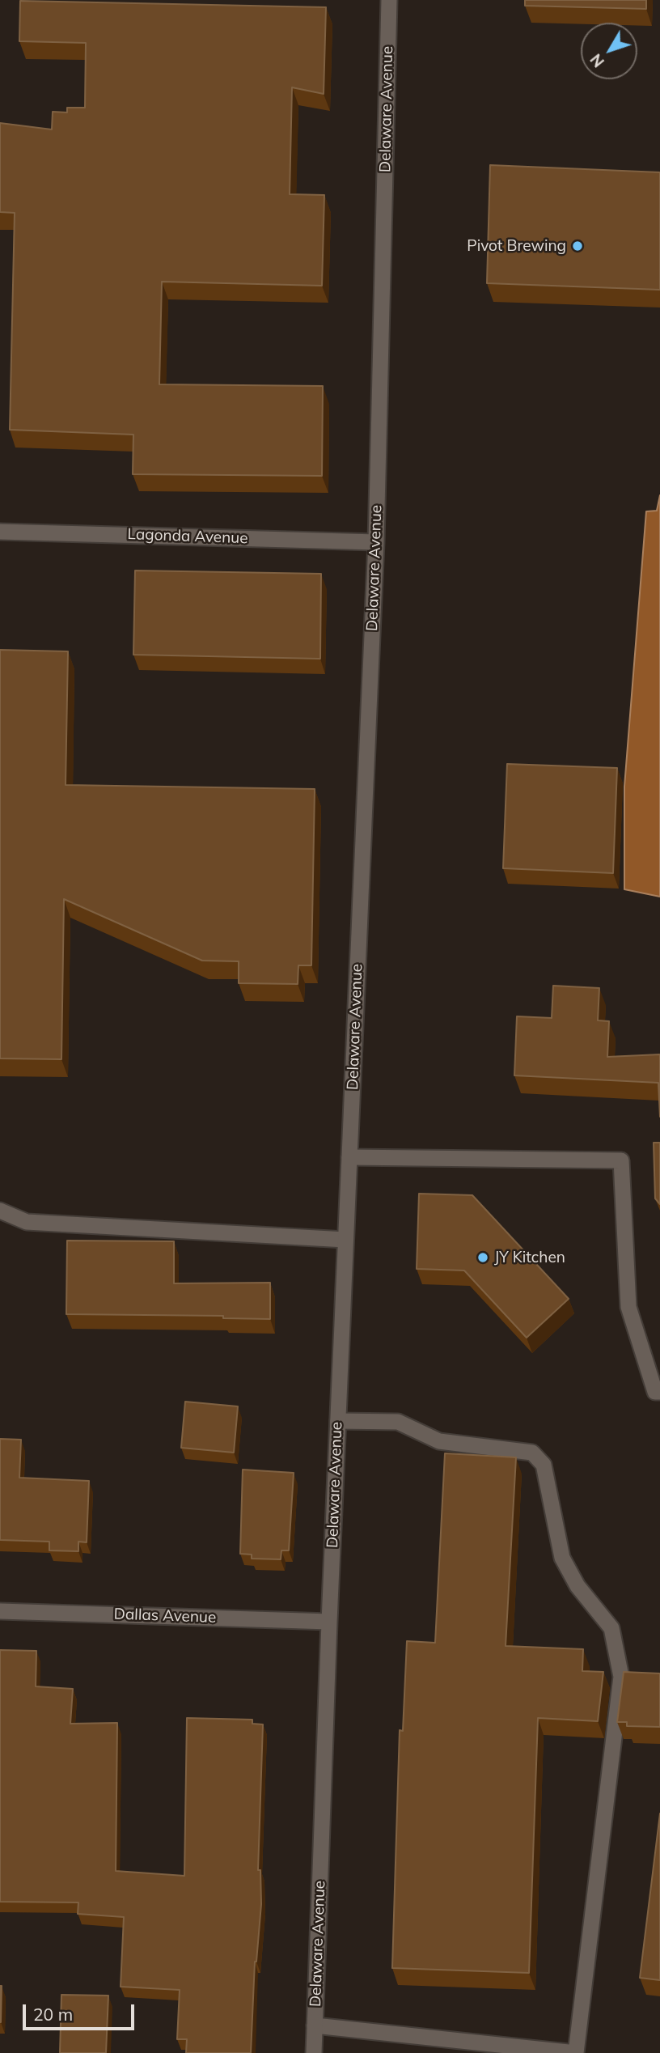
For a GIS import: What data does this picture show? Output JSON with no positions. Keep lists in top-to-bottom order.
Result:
{
  "streets": {
    "street": ["Delaware Avenue", "Lagonda Avenue", "Dallas Avenue"]
  },
  "crossings": [
    ["Delaware Avenue", "Lagonda Avenue"],
    ["Delaware Avenue", "Dallas Avenue"]
  ],
  "places": ["Pivot Brewing", "JY Kitchen"],
  "scale_bar": "20 m",
  "north": "bottom left"
}
